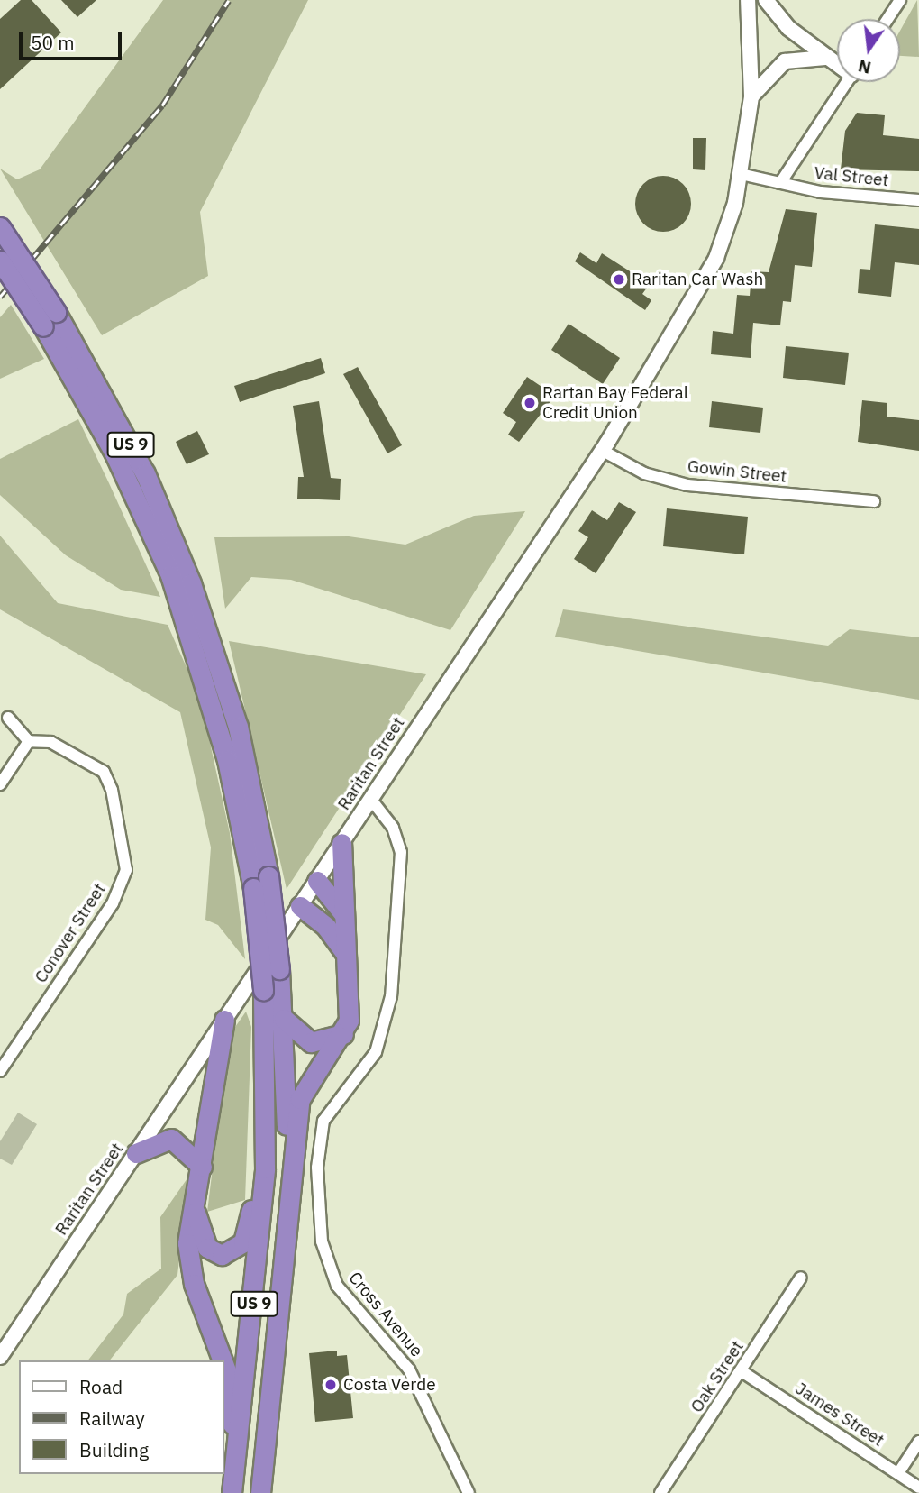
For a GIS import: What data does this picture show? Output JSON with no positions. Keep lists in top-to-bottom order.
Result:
{
  "streets": {
    "highway": ["US 9"],
    "street": [
      "Val Street",
      "Gowin Street",
      "Raritan Street",
      "Conover Street",
      "Cross Avenue",
      "Oak Street",
      "James Street"
    ]
  },
  "crossings": [
    ["Gowin Street", "Raritan Street"],
    ["Raritan Street", "Cross Avenue"],
    ["Oak Street", "James Street"]
  ],
  "places": ["Raritan Car Wash", "Rartan Bay Federal Credit Union", "Costa Verde"],
  "legend": ["Road", "Railway", "Building"],
  "scale_bar": "50 m",
  "north": "bottom"
}
